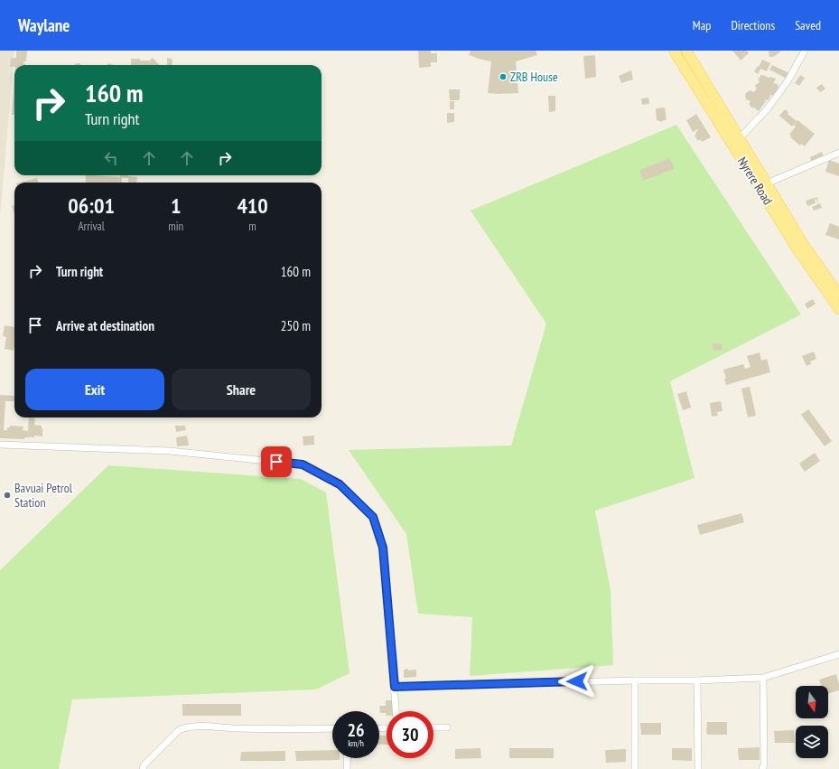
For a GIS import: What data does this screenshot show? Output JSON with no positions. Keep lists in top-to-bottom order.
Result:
{
  "streets": {
    "main road": ["Nyrere Road"]
  },
  "places": ["ZRB House", "Bavuai Petrol Station"],
  "north": "bottom",
  "page": {
    "header": "Waylane",
    "nav": ["Map", "Directions", "Saved"],
    "turn": ["160 m", "Turn right"],
    "eta": [
      "06:01",
      "Arrival",
      "1",
      "min",
      "410",
      "m"
    ],
    "list": [
      {
        "name": "Turn right",
        "value": "160 m"
      },
      {
        "name": "Arrive at destination",
        "value": "250 m"
      }
    ],
    "buttons": ["Exit", "Share"],
    "speed": "26 km/h",
    "limit": "30"
  }
}
